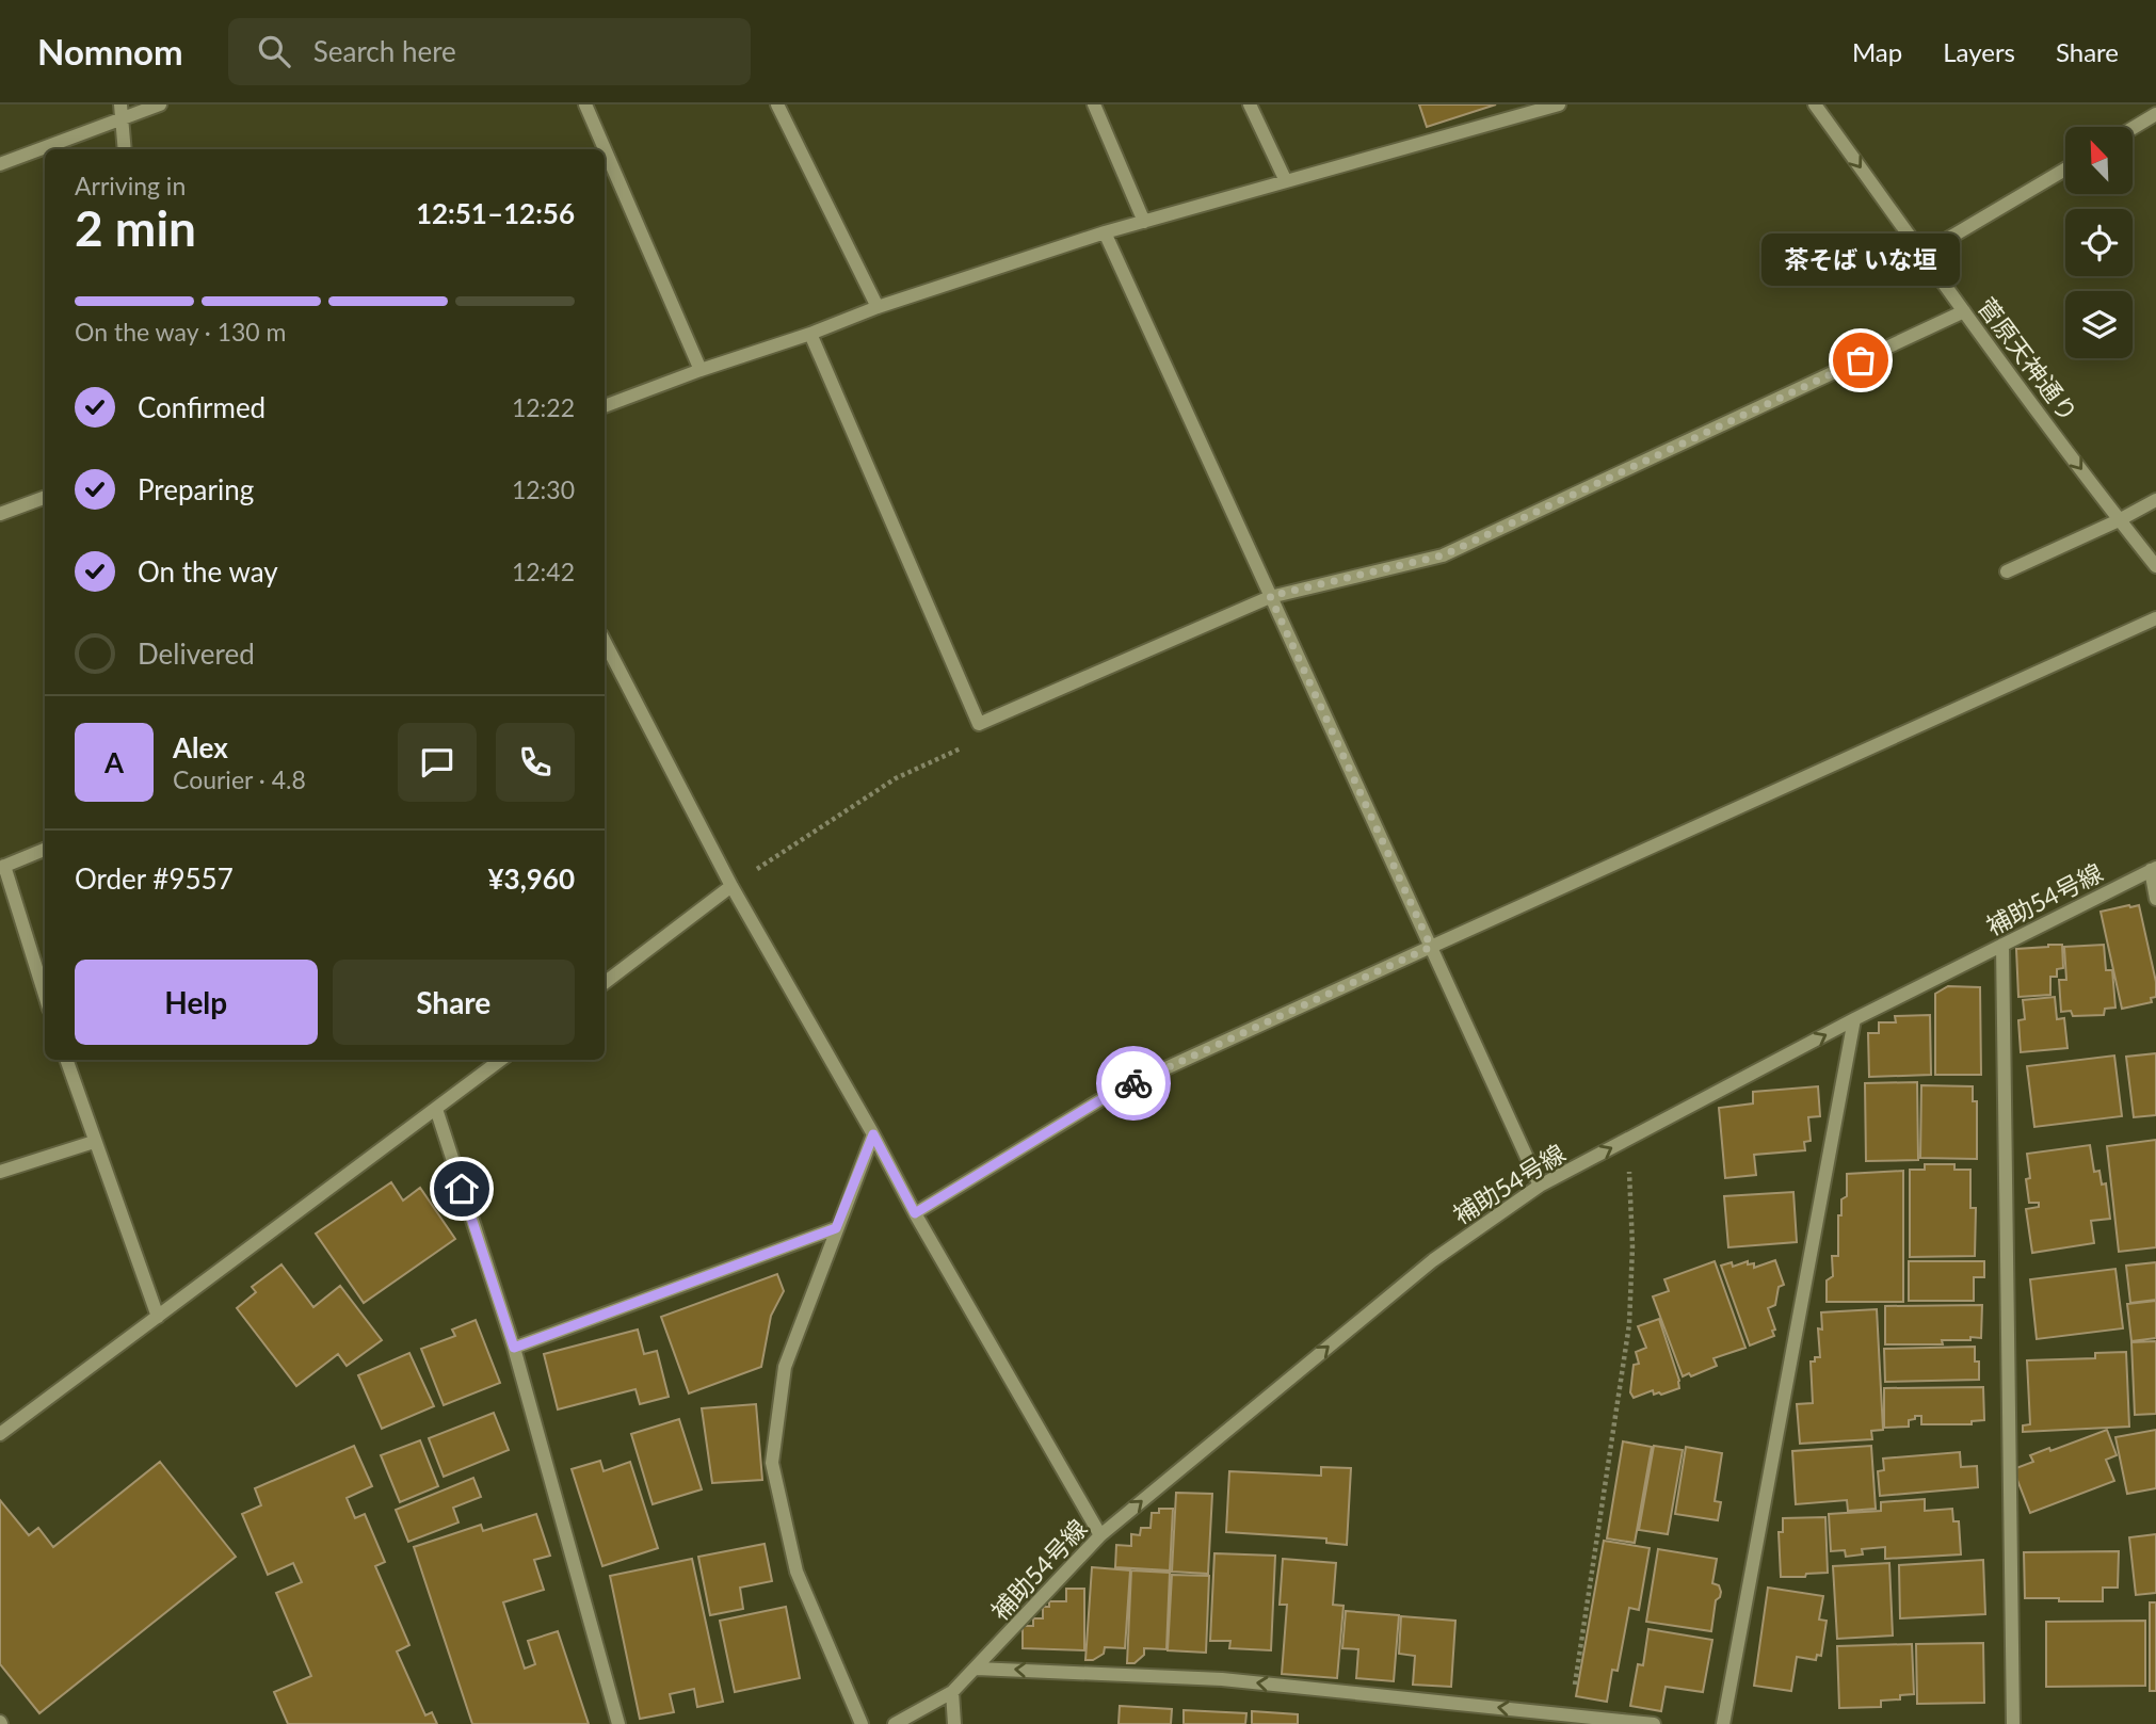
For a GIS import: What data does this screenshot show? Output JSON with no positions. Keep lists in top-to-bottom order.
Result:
{
  "streets": {
    "street": ["菅原天神通り", "補助54号線"]
  },
  "one_way": ["菅原天神通り", "補助54号線"],
  "places": ["茶そば いな垣"],
  "north": "top left",
  "page": {
    "header": "Nomnom",
    "search": "Search here",
    "nav": ["Map", "Layers", "Share"],
    "heading": ["2 min", "Arriving in", "12:51–12:56"],
    "panel": [
      "Alex",
      "Courier · 4.8",
      "Order #9557",
      "¥3,960"
    ],
    "bubble": "茶そば いな垣",
    "bar": "On the way · 130 m",
    "list": [
      ["Confirmed", "12:22"],
      ["Preparing", "12:30"],
      ["On the way", "12:42"],
      "Delivered"
    ],
    "round": "A",
    "buttons": ["Help", "Share"]
  }
}
